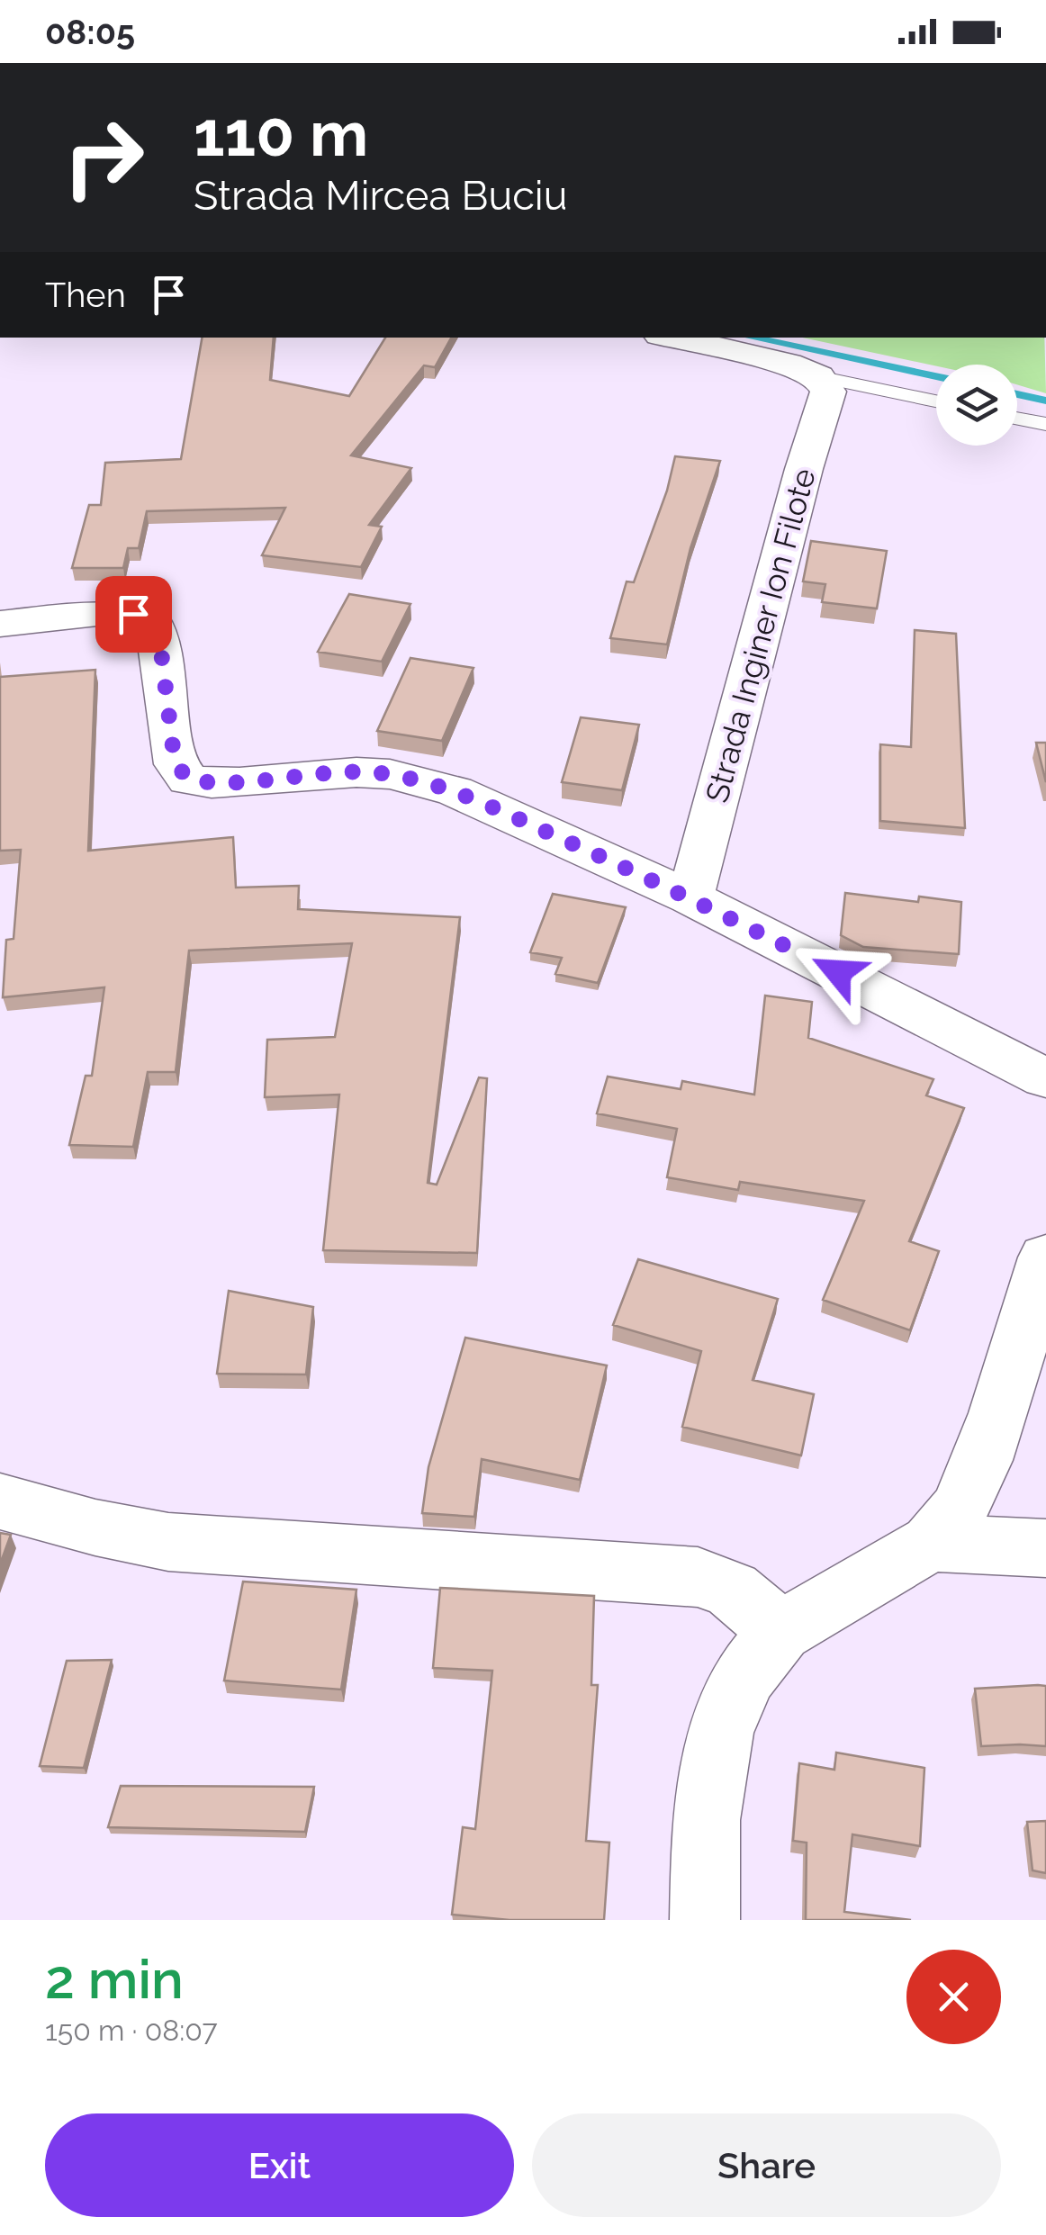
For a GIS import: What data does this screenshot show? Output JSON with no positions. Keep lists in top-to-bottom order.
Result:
{
  "streets": {
    "street": ["Strada Inginer Ion Filote"]
  },
  "page": {
    "status": "08:05",
    "turn": ["110 m", "Strada Mircea Buciu"],
    "then": "Then",
    "heading": ["2 min", "150 m · 08:07"],
    "buttons": ["Exit", "Share"]
  }
}
